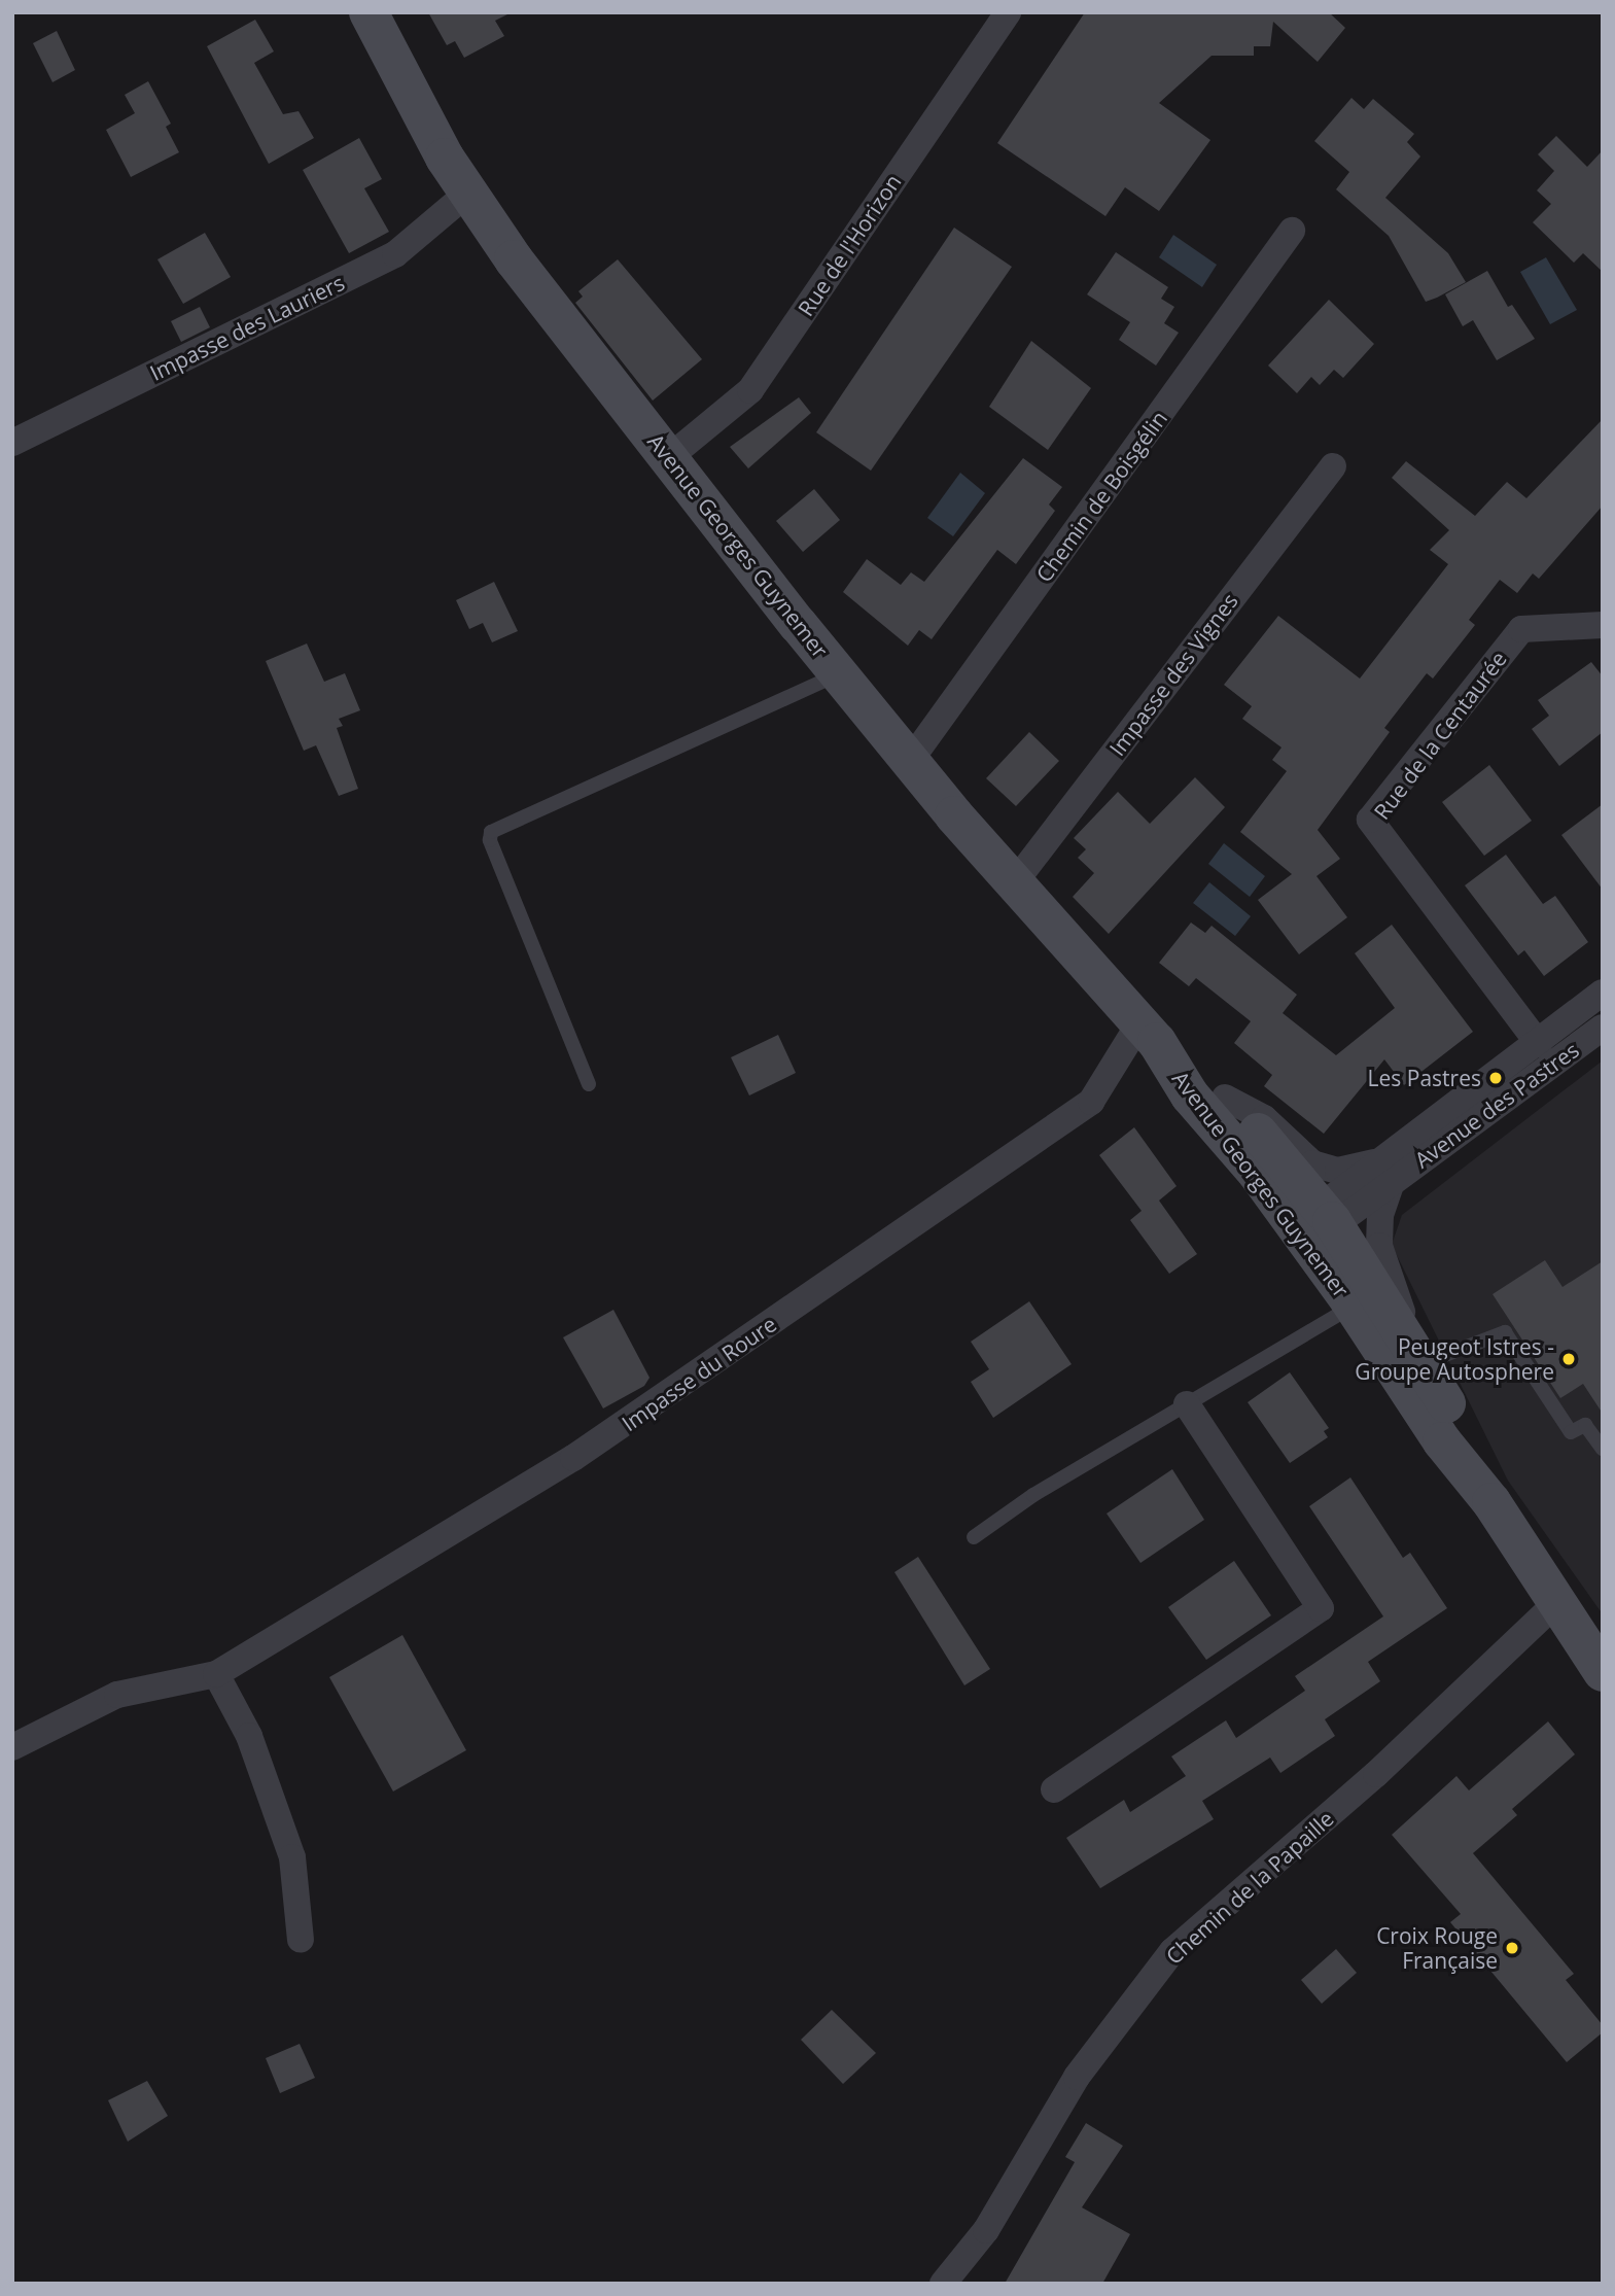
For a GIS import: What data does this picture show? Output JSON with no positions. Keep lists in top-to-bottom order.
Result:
{
  "streets": {
    "main road": ["Avenue Georges Guynemer"],
    "street": [
      "Rue de l'Horizon",
      "Impasse des Lauriers",
      "Chemin de Boisgélin",
      "Impasse des Vignes",
      "Rue de la Centaurée",
      "Avenue des Pastres",
      "Impasse du Roure",
      "Chemin de la Papaille"
    ]
  },
  "crossings": [
    ["Rue de l'Horizon", "Avenue Georges Guynemer"],
    ["Impasse des Lauriers", "Avenue Georges Guynemer"],
    ["Chemin de Boisgélin", "Avenue Georges Guynemer"],
    ["Avenue Georges Guynemer", "Impasse des Vignes"],
    ["Avenue Georges Guynemer", "Avenue des Pastres"],
    ["Avenue Georges Guynemer", "Impasse du Roure"],
    ["Avenue Georges Guynemer", "Chemin de la Papaille"],
    ["Rue de la Centaurée", "Avenue des Pastres"]
  ],
  "places": ["Les Pastres", "Peugeot Istres - Groupe Autosphere", "Croix Rouge Française"]
}
